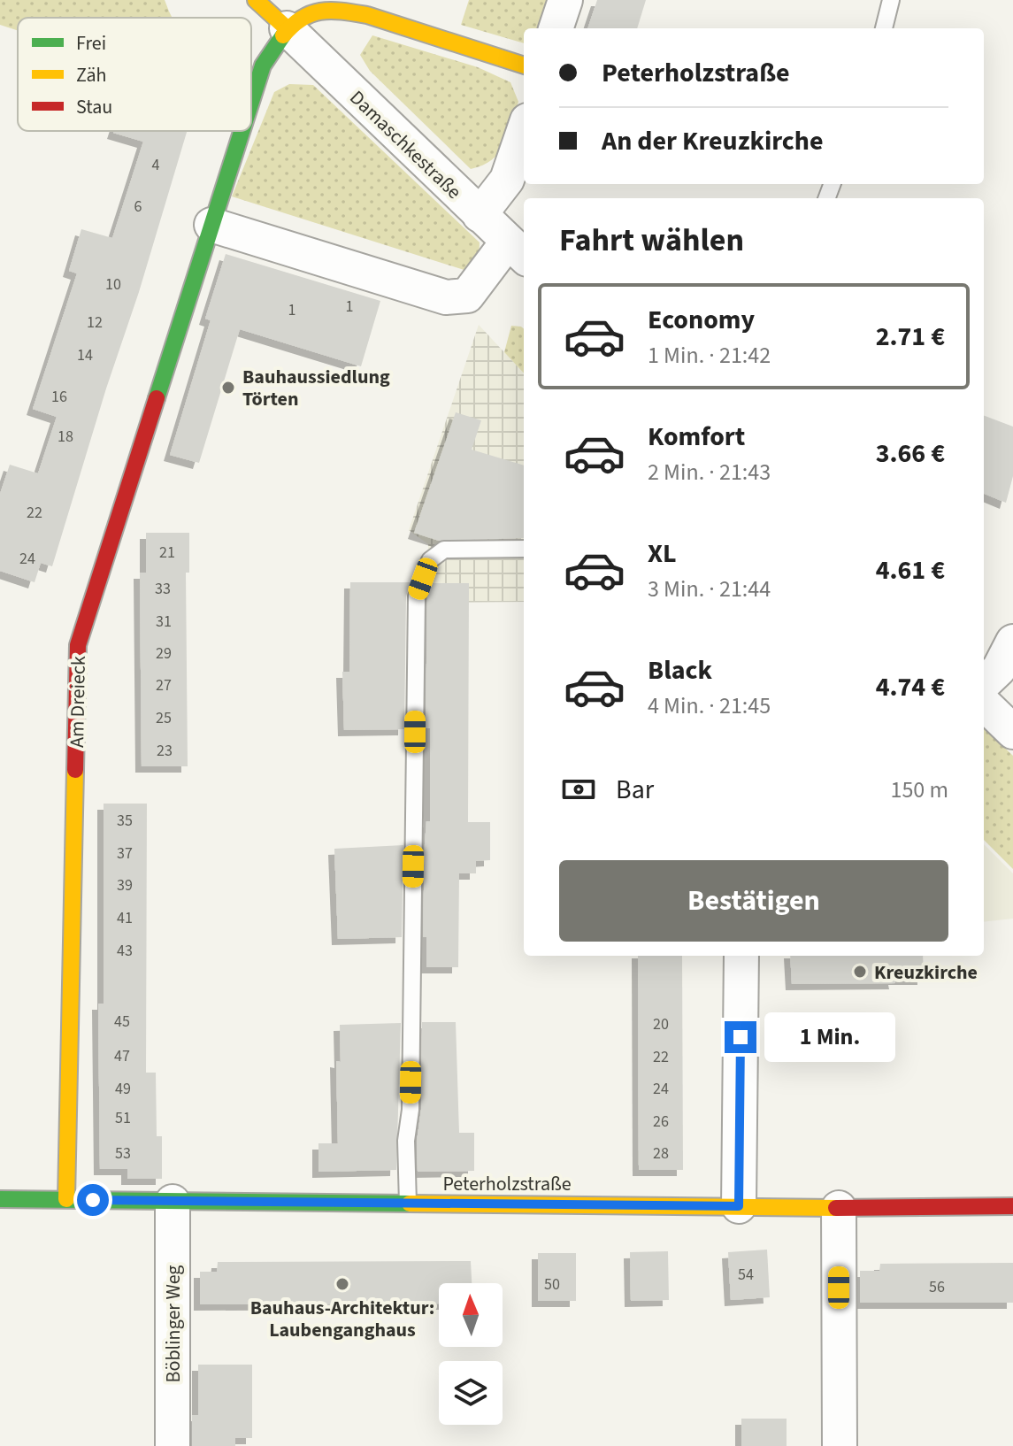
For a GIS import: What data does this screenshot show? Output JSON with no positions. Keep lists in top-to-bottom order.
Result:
{
  "streets": {
    "street": [
      "Damaschkestraße",
      "Am Dreieck",
      "Peterholzstraße",
      "Böblinger Weg"
    ]
  },
  "crossings": [
    ["Damaschkestraße", "Am Dreieck"],
    ["Am Dreieck", "Peterholzstraße"],
    ["Peterholzstraße", "Böblinger Weg"]
  ],
  "places": ["Bauhaussiedlung Törten", "Kreuzkirche", "Bauhaus-Architektur: Laubenganghaus"],
  "house_numbers": [
    "4",
    "6",
    "10",
    "1",
    "1",
    "12",
    "14",
    "16",
    "18",
    "22",
    "21",
    "24",
    "33",
    "31",
    "29",
    "27",
    "25",
    "23",
    "35",
    "37",
    "39",
    "41",
    "43",
    "45",
    "20",
    "47",
    "22",
    "49",
    "24",
    "51",
    "26",
    "53",
    "28",
    "54",
    "50",
    "56"
  ],
  "legend": ["Frei", "Zäh", "Stau"],
  "north": "top",
  "page": {
    "banner": ["Peterholzstraße", "An der Kreuzkirche"],
    "heading": "Fahrt wählen",
    "list": [
      {
        "name": "Economy",
        "note": "1 Min. · 21:42",
        "value": "2.71 €"
      },
      {
        "name": "Komfort",
        "note": "2 Min. · 21:43",
        "value": "3.66 €"
      },
      {
        "name": "XL",
        "note": "3 Min. · 21:44",
        "value": "4.61 €"
      },
      {
        "name": "Black",
        "note": "4 Min. · 21:45",
        "value": "4.74 €"
      }
    ],
    "pay": ["Bar", "150 m"],
    "buttons": "Bestätigen",
    "bubble": "1 Min."
  }
}
